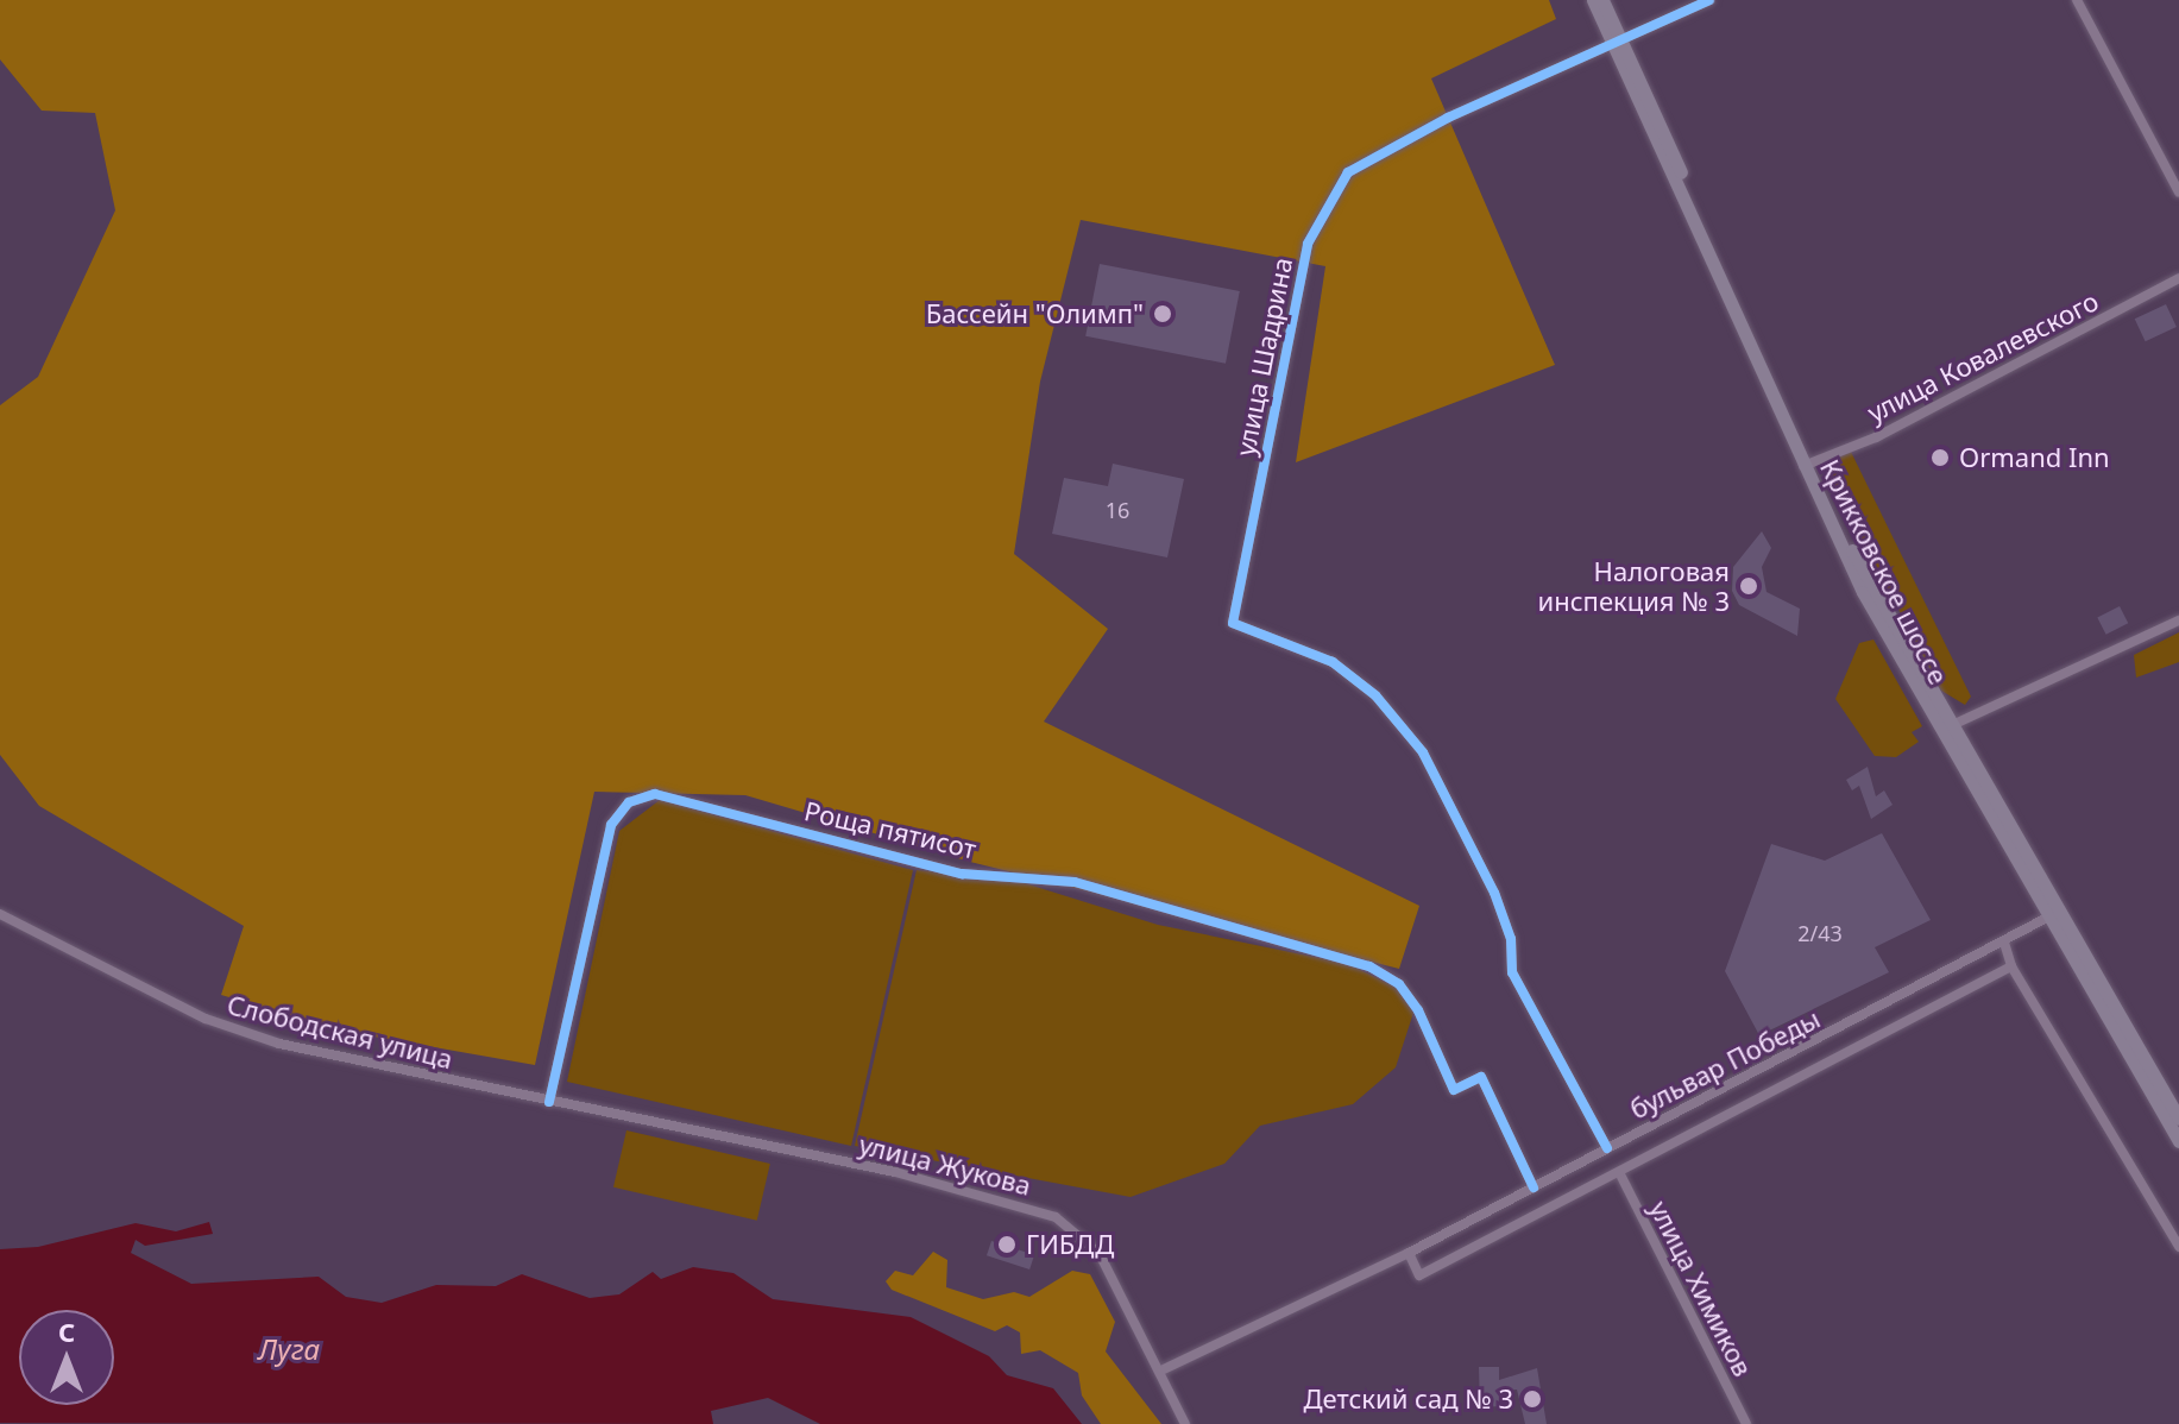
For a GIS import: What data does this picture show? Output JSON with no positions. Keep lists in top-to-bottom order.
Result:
{
  "streets": {
    "main road": ["Крикковское шоссе"],
    "street": [
      "улица Шадрина",
      "улица Ковалевского",
      "Роща пятисот",
      "Слободская улица",
      "бульвар Победы",
      "улица Жукова",
      "улица Химиков"
    ]
  },
  "crossings": [
    ["улица Шадрина", "Крикковское шоссе"],
    ["улица Шадрина", "бульвар Победы"],
    ["улица Ковалевского", "Крикковское шоссе"],
    ["Крикковское шоссе", "бульвар Победы"],
    ["Роща пятисот", "Слободская улица"],
    ["Роща пятисот", "бульвар Победы"],
    ["Слободская улица", "улица Жукова"],
    ["бульвар Победы", "улица Жукова"]
  ],
  "water": ["Луга"],
  "places": [
    "Бассейн \"Олимп\"",
    "Ormand Inn",
    "Налоговая инспекция № 3",
    "ГИБДД",
    "Детский сад № 3"
  ],
  "house_numbers": ["16", "2/43"],
  "north": "top"
}
